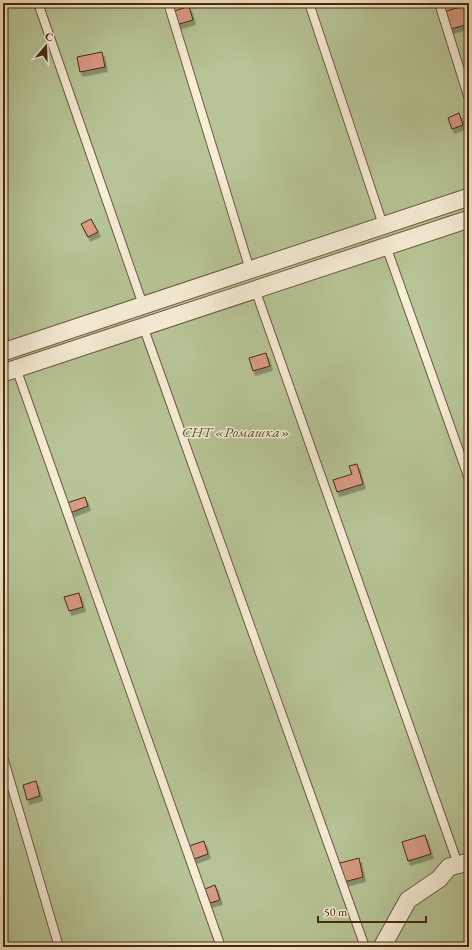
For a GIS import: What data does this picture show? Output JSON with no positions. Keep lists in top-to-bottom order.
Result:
{
  "parks": ["СНТ «Ромашка»"],
  "scale_bar": "50 m",
  "north": "top"
}
